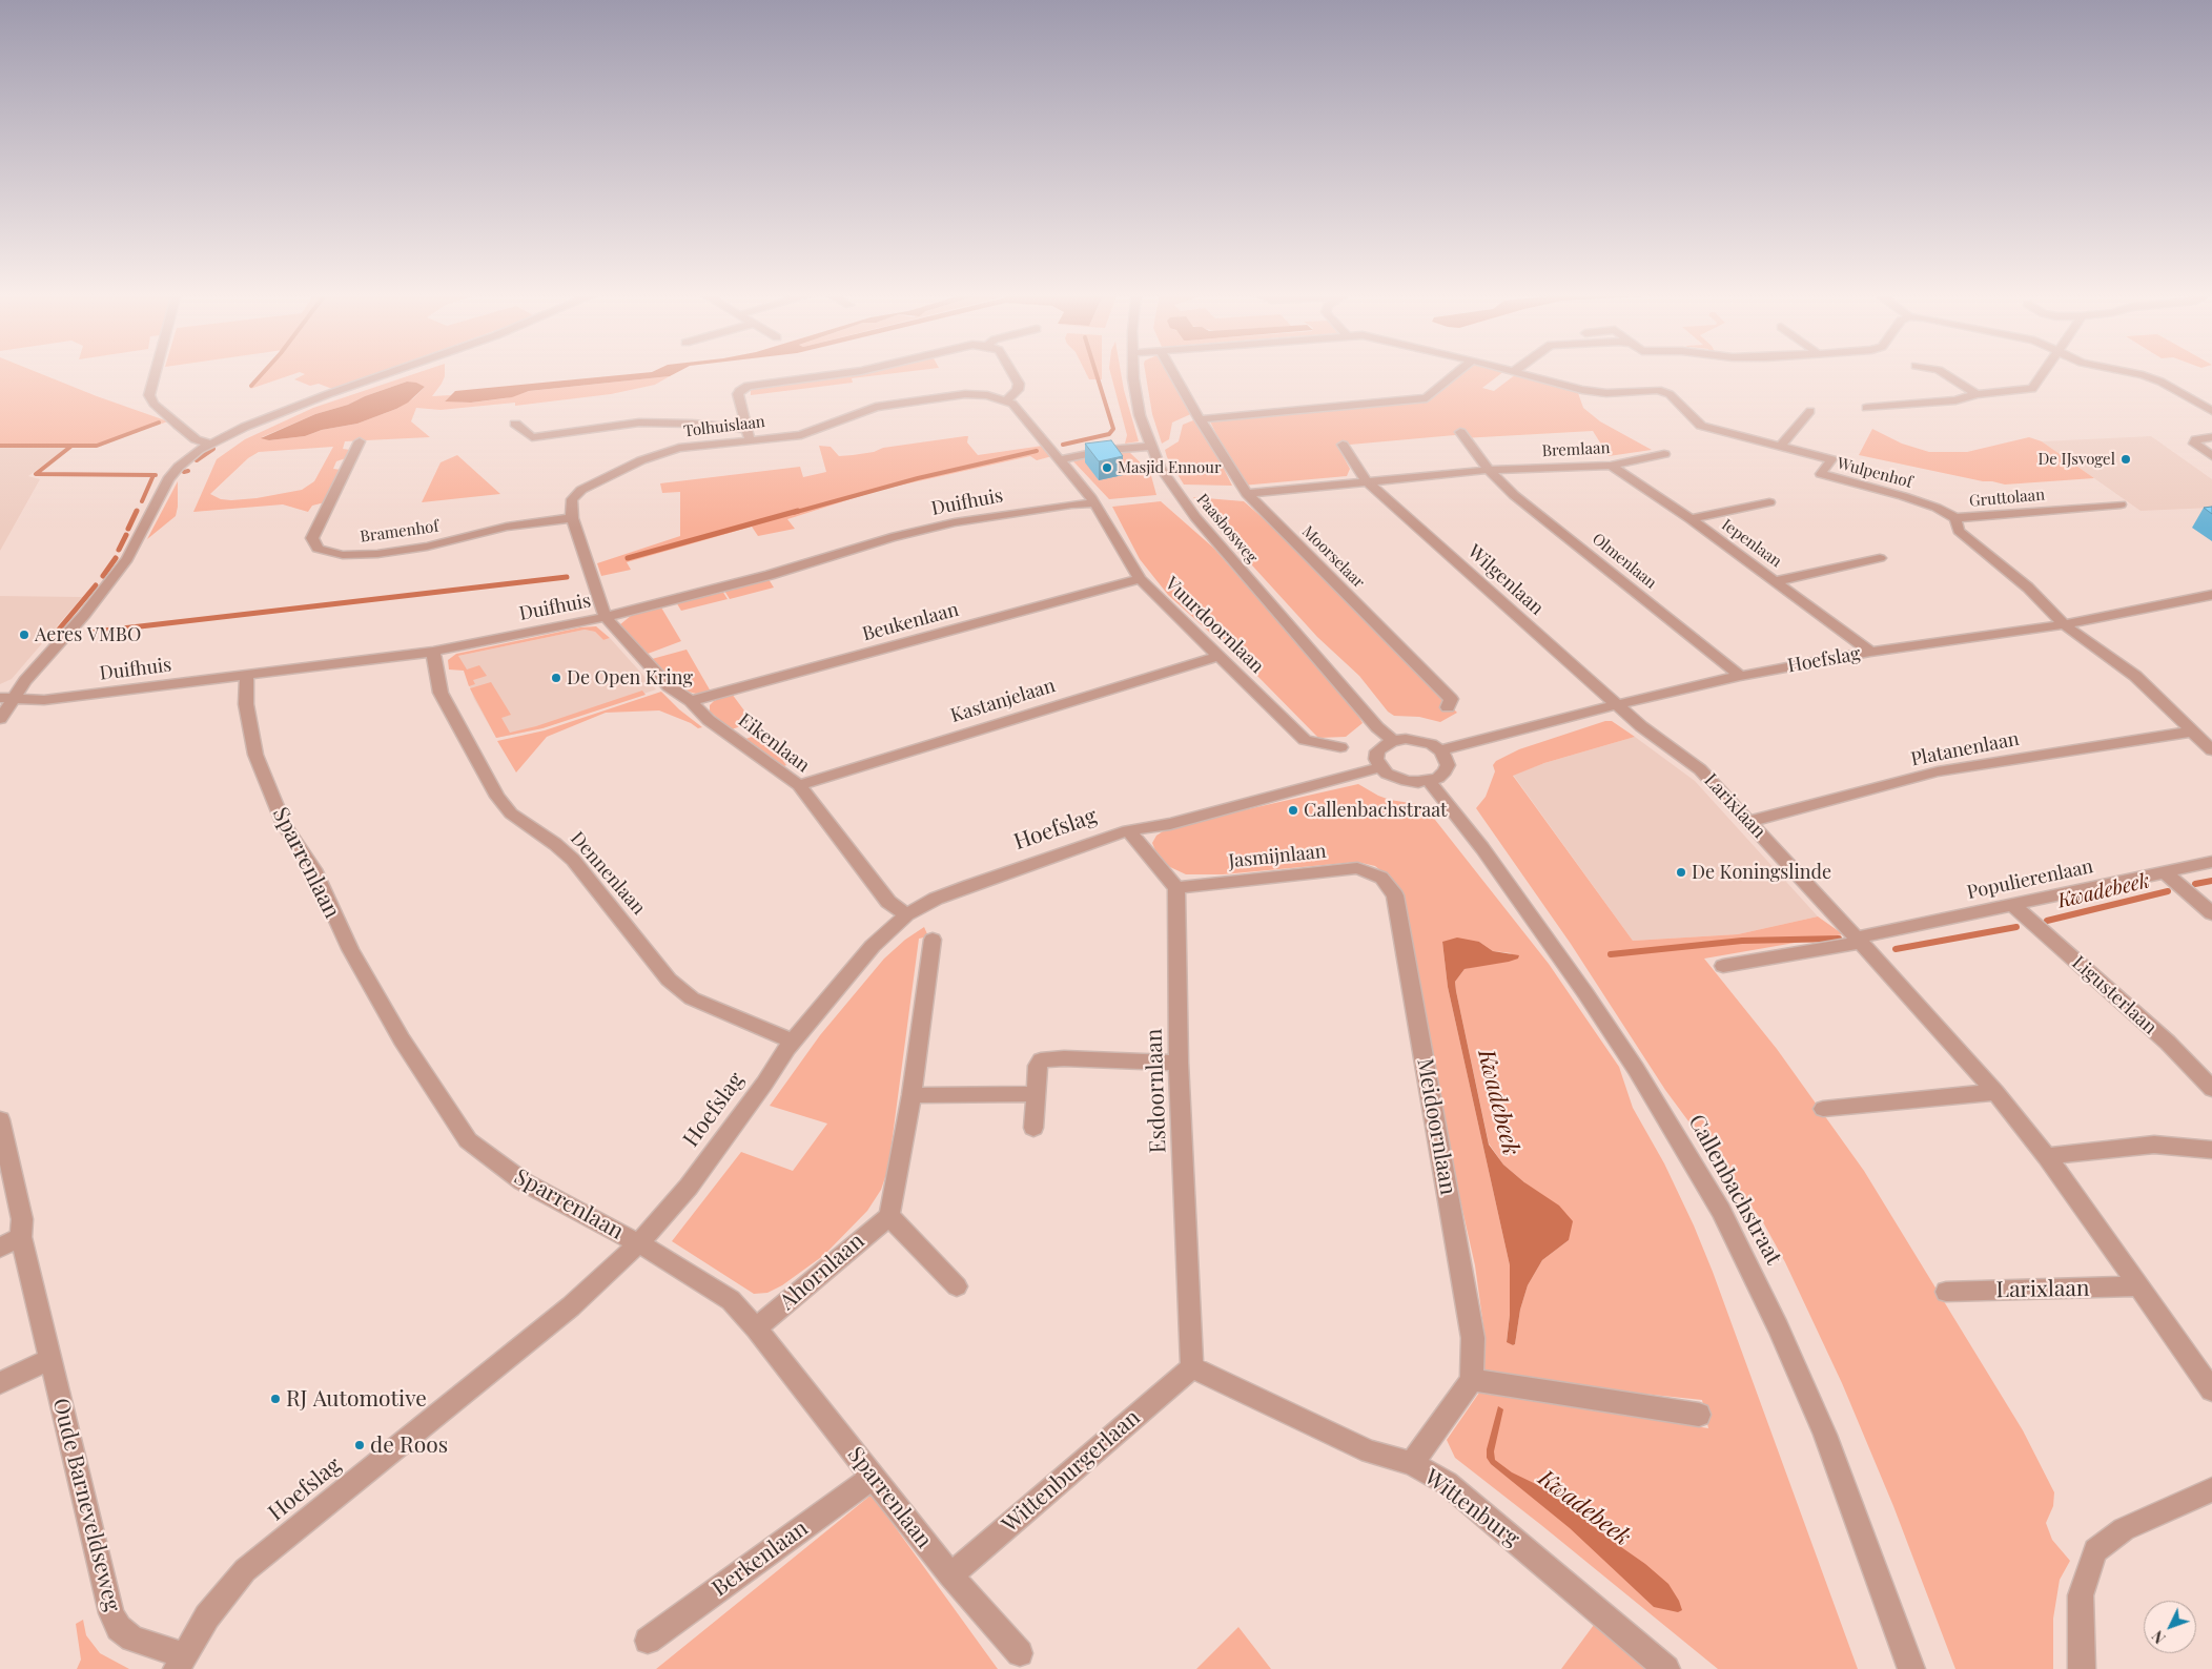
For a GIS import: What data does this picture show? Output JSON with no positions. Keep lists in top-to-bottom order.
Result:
{
  "streets": {
    "street": [
      "Tolhuislaan",
      "Bremlaan",
      "Wulpenhof",
      "Gruttolaan",
      "Duifhuis",
      "Paasbosweg",
      "Bramenhof",
      "Iepenlaan",
      "Moorselaar",
      "Olmenlaan",
      "Wilgenlaan",
      "Beukenlaan",
      "Vuurdoornlaan",
      "Hoefslag",
      "Kastanjelaan",
      "Eikenlaan",
      "Platanenlaan",
      "Larixlaan",
      "Jasmijnlaan",
      "Sparrenlaan",
      "Dennenlaan",
      "Populierenlaan",
      "Ligusterlaan",
      "Esdoornlaan",
      "Meidoornlaan",
      "Callenbachstraat",
      "Ahornlaan",
      "Wittenburgerlaan",
      "Oude Barneveldseweg",
      "Wittenburg",
      "Berkenlaan"
    ]
  },
  "crossings": [
    ["Tolhuislaan", "Duifhuis"],
    ["Tolhuislaan", "Vuurdoornlaan"],
    ["Bremlaan", "Iepenlaan"],
    ["Bremlaan", "Moorselaar"],
    ["Bremlaan", "Olmenlaan"],
    ["Bremlaan", "Wilgenlaan"],
    ["Wulpenhof", "Gruttolaan"],
    ["Gruttolaan", "Hoefslag"],
    ["Gruttolaan", "Platanenlaan"],
    ["Duifhuis", "Vuurdoornlaan"],
    ["Duifhuis", "Eikenlaan"],
    ["Duifhuis", "Sparrenlaan"],
    ["Duifhuis", "Dennenlaan"],
    ["Paasbosweg", "Hoefslag"],
    ["Paasbosweg", "Callenbachstraat"],
    ["Iepenlaan", "Hoefslag"],
    ["Olmenlaan", "Hoefslag"],
    ["Wilgenlaan", "Hoefslag"],
    ["Wilgenlaan", "Larixlaan"],
    ["Beukenlaan", "Vuurdoornlaan"],
    ["Beukenlaan", "Eikenlaan"],
    ["Vuurdoornlaan", "Kastanjelaan"],
    ["Hoefslag", "Eikenlaan"],
    ["Hoefslag", "Larixlaan"],
    ["Hoefslag", "Sparrenlaan"],
    ["Hoefslag", "Dennenlaan"],
    ["Hoefslag", "Callenbachstraat"],
    ["Hoefslag", "Oude Barneveldseweg"],
    ["Kastanjelaan", "Eikenlaan"],
    ["Platanenlaan", "Larixlaan"],
    ["Larixlaan", "Populierenlaan"],
    ["Jasmijnlaan", "Esdoornlaan"],
    ["Jasmijnlaan", "Meidoornlaan"],
    ["Sparrenlaan", "Ahornlaan"],
    ["Sparrenlaan", "Wittenburgerlaan"],
    ["Sparrenlaan", "Berkenlaan"],
    ["Populierenlaan", "Ligusterlaan"],
    ["Esdoornlaan", "Wittenburgerlaan"],
    ["Esdoornlaan", "Wittenburg"],
    ["Wittenburgerlaan", "Wittenburg"]
  ],
  "water": ["Kwadebeek"],
  "places": [
    "De IJsvogel",
    "Masjid Ennour",
    "Aeres VMBO",
    "De Open Kring",
    "Callenbachstraat",
    "De Koningslinde",
    "RJ Automotive",
    "de Roos"
  ],
  "north": "bottom left"
}
